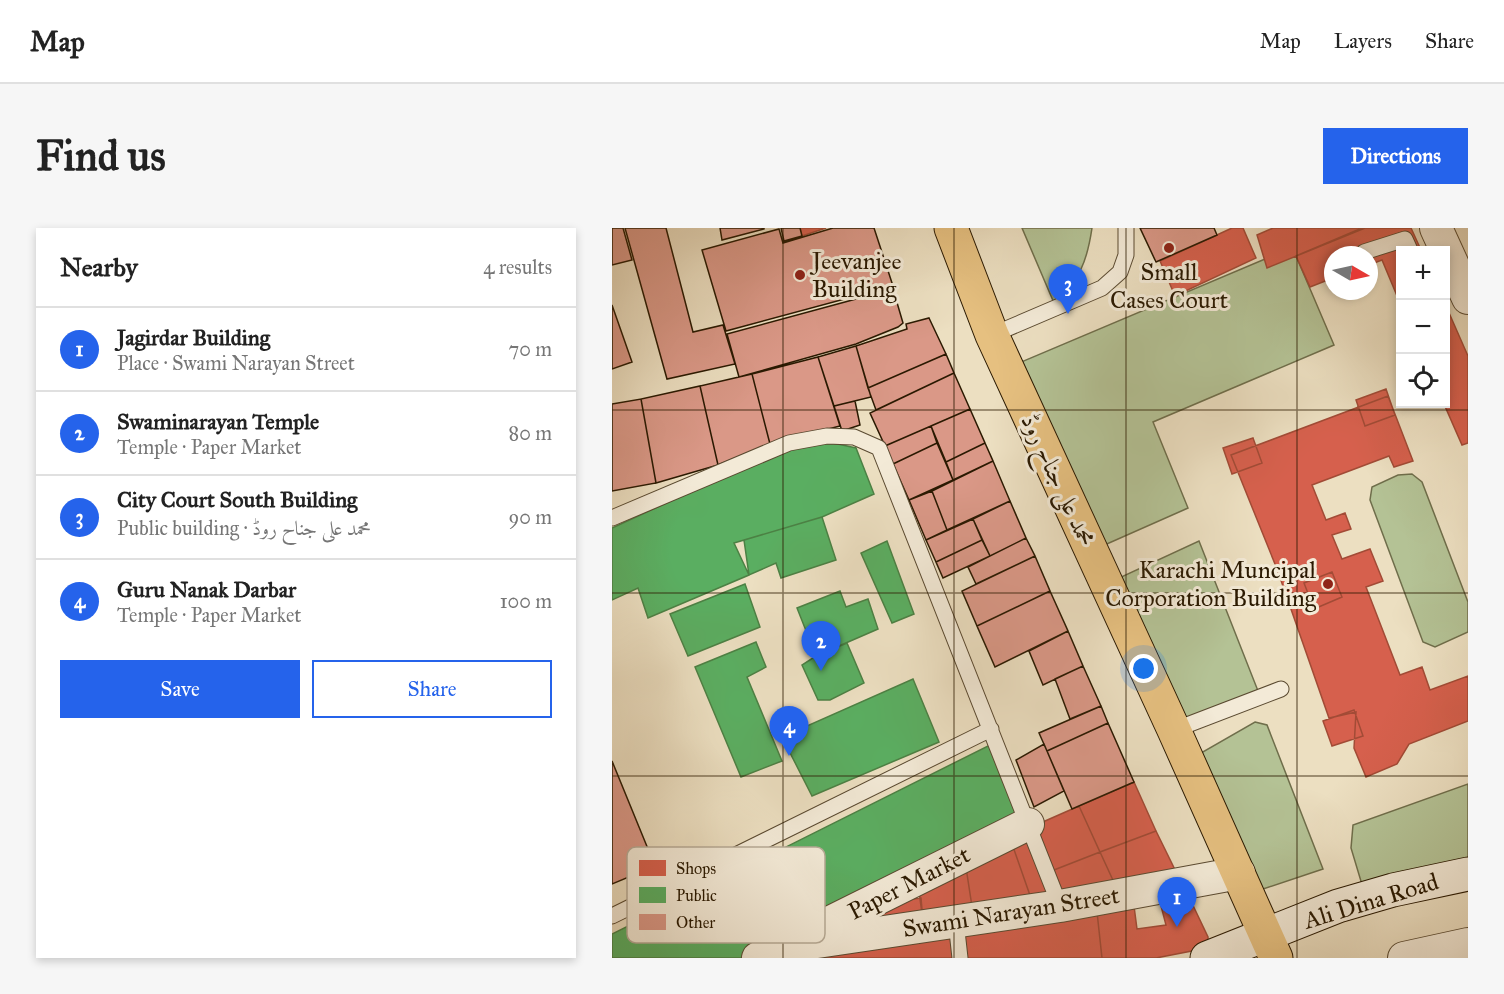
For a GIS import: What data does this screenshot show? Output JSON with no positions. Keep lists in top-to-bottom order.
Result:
{
  "streets": {
    "highway": ["محمد علی جناح روڈ"],
    "street": ["Paper Market", "Ali Dina Road", "Swami Narayan Street"]
  },
  "crossings": [
    ["محمد علی جناح روڈ", "Ali Dina Road"],
    ["محمد علی جناح روڈ", "Swami Narayan Street"],
    ["Paper Market", "Swami Narayan Street"]
  ],
  "places": ["Small Cases Court", "Jeevanjee Building", "Karachi Muncipal Corporation Building"],
  "legend": ["Shops", "Public", "Other"],
  "north": "right",
  "page": {
    "header": "Map",
    "nav": ["Map", "Layers", "Share"],
    "buttons": [
      "Directions",
      ["Save", "Share"]
    ],
    "title": "Find us",
    "heading": ["Nearby", "4 results"],
    "map_buttons": ["+", "−"],
    "pins": [
      "3",
      "2",
      "4",
      "1"
    ],
    "list": [
      {
        "mark": "1",
        "name": "Jagirdar Building",
        "note": "Place · Swami Narayan Street",
        "value": "70 m"
      },
      {
        "mark": "2",
        "name": "Swaminarayan Temple",
        "note": "Temple · Paper Market",
        "value": "80 m"
      },
      {
        "mark": "3",
        "name": "City Court South Building",
        "note": "Public building · محمد علی جناح روڈ",
        "value": "90 m"
      },
      {
        "mark": "4",
        "name": "Guru Nanak Darbar",
        "note": "Temple · Paper Market",
        "value": "100 m"
      }
    ]
  }
}
